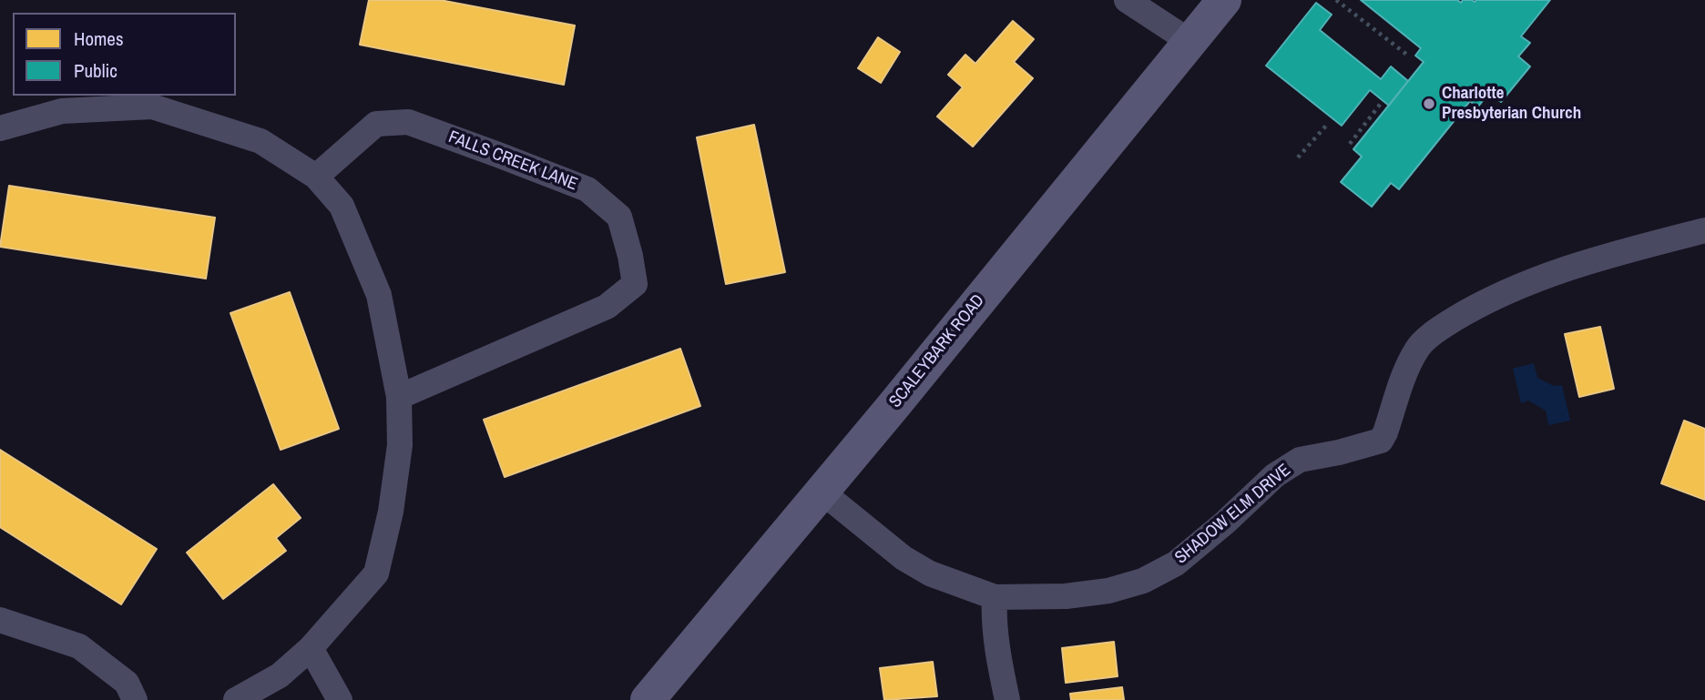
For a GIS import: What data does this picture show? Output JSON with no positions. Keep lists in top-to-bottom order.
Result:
{
  "streets": {
    "street": ["FALLS CREEK LANE", "SCALEYBARK ROAD", "SHADOW ELM DRIVE"]
  },
  "crossings": [
    ["SCALEYBARK ROAD", "SHADOW ELM DRIVE"]
  ],
  "places": ["Charlotte Presbyterian Church"],
  "legend": ["Homes", "Public"]
}
